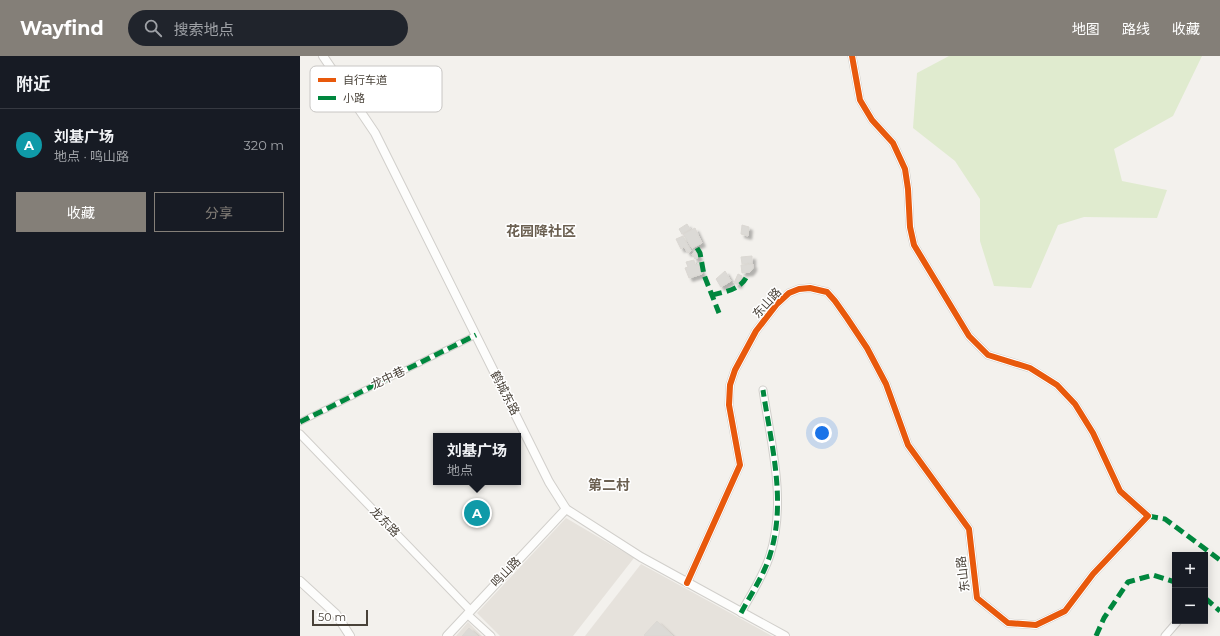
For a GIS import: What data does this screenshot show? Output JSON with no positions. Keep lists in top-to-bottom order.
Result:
{
  "streets": {
    "street": [
      "东山路",
      "龙中巷",
      "鹤城东路",
      "龙东路",
      "鸣山路"
    ]
  },
  "crossings": [
    ["东山路", "鹤城东路"],
    ["龙中巷", "鹤城东路"],
    ["鹤城东路", "鸣山路"],
    ["龙东路", "鸣山路"]
  ],
  "districts": ["花园降社区", "第二村"],
  "legend": ["自行车道", "小路"],
  "scale_bar": "50 m",
  "page": {
    "header": "Wayfind",
    "search": "搜索地点",
    "nav": ["地图", "路线", "收藏"],
    "heading": "附近",
    "list": [
      {
        "mark": "A",
        "name": "刘基广场",
        "note": "地点 · 鸣山路",
        "value": "320 m"
      }
    ],
    "buttons": ["收藏", "分享"],
    "popup": ["刘基广场", "地点"],
    "pins": "A",
    "map_buttons": ["+", "−"],
    "scale": "50 m"
  }
}
